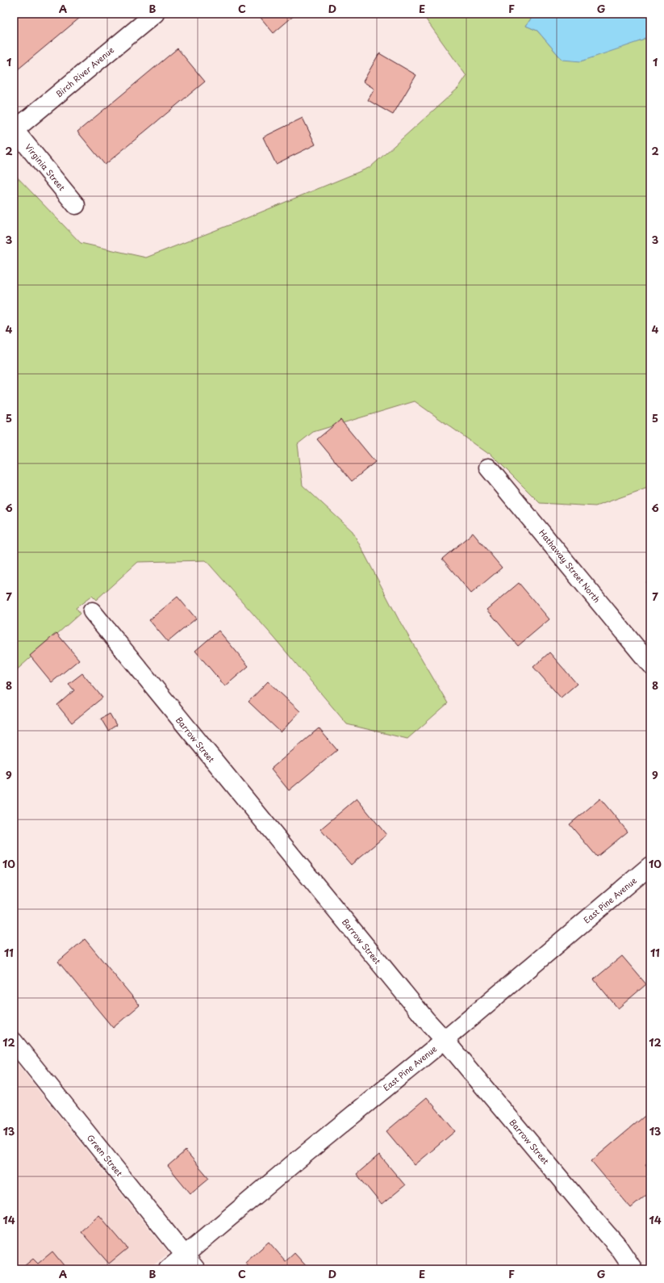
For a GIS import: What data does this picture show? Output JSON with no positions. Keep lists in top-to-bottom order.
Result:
{
  "streets": {
    "street": [
      "Birch River Avenue",
      "Virginia Street",
      "Hathaway Street North",
      "Barrow Street",
      "East Pine Avenue",
      "Green Street"
    ]
  },
  "crossings": [
    ["Birch River Avenue", "Virginia Street"],
    ["Barrow Street", "East Pine Avenue"],
    ["East Pine Avenue", "Green Street"]
  ],
  "grid": {
    "columns": [
      "A",
      "B",
      "C",
      "D",
      "E",
      "F",
      "G"
    ],
    "rows": [
      "1",
      "2",
      "3",
      "4",
      "5",
      "6",
      "7",
      "8",
      "9",
      "10",
      "11",
      "12",
      "13",
      "14"
    ]
  }
}
